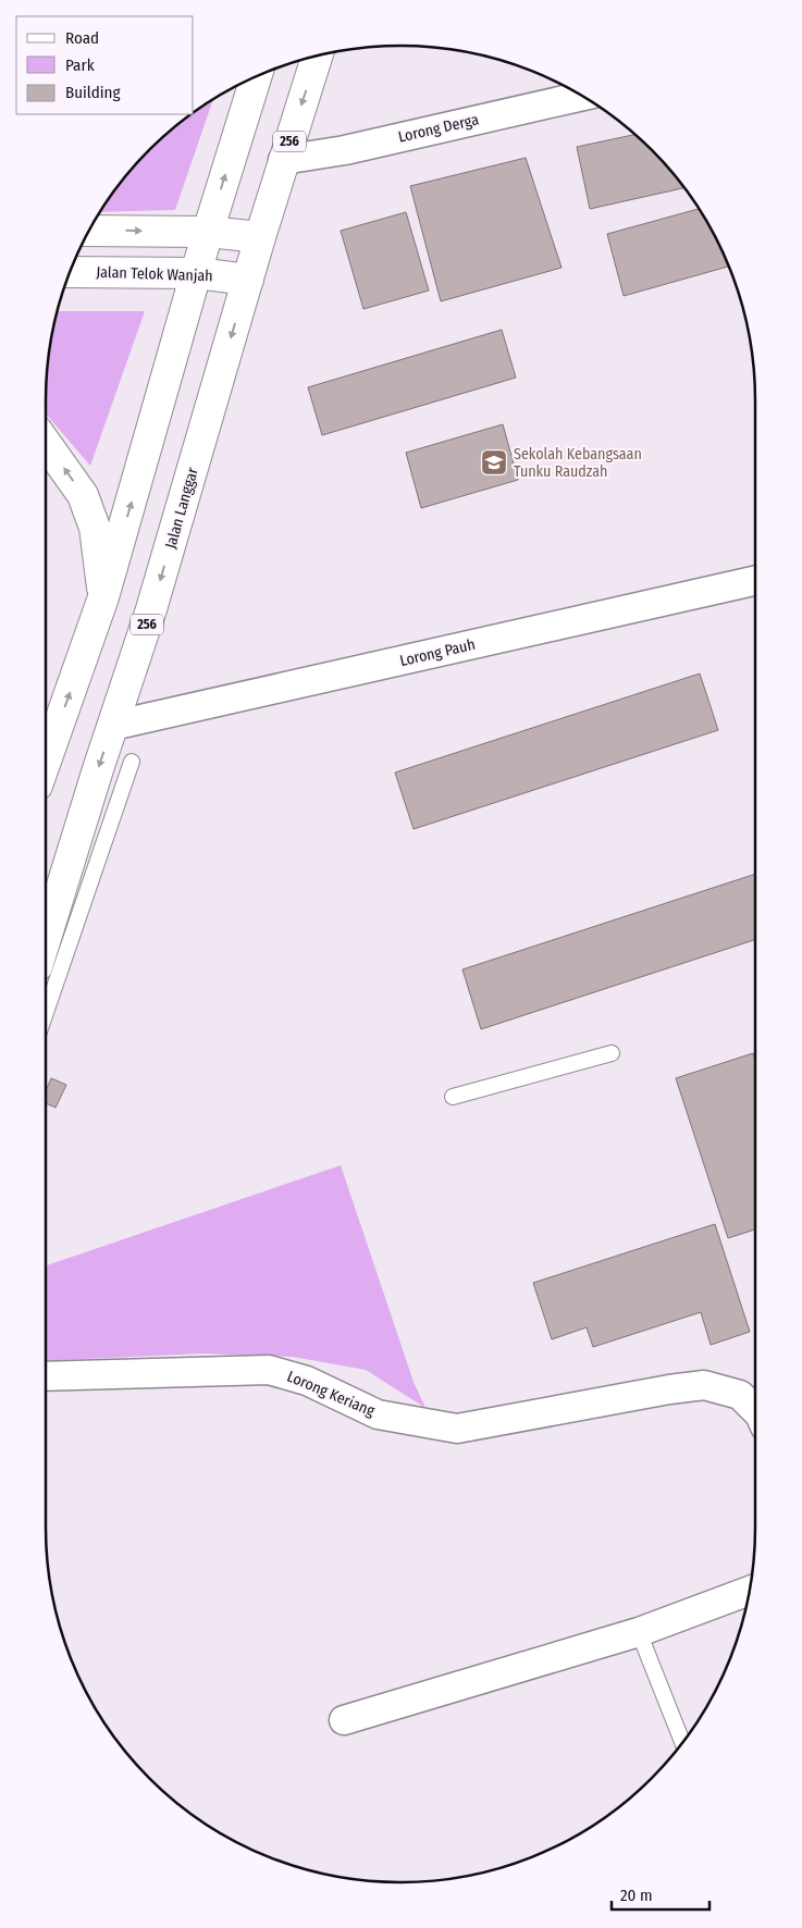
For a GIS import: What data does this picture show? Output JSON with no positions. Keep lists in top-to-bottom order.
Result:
{
  "streets": {
    "main road": ["256", "Jalan Telok Wanjah", "Jalan Langgar"],
    "street": ["Lorong Derga", "Lorong Pauh", "Lorong Keriang"]
  },
  "crossings": [
    ["Lorong Derga", "Jalan Langgar"],
    ["Jalan Telok Wanjah", "Jalan Langgar"],
    ["Jalan Langgar", "Lorong Pauh"]
  ],
  "places": {
    "school or university": ["Sekolah Kebangsaan Tunku Raudzah"]
  },
  "legend": ["Road", "Park", "Building"],
  "scale_bar": "20 m"
}
